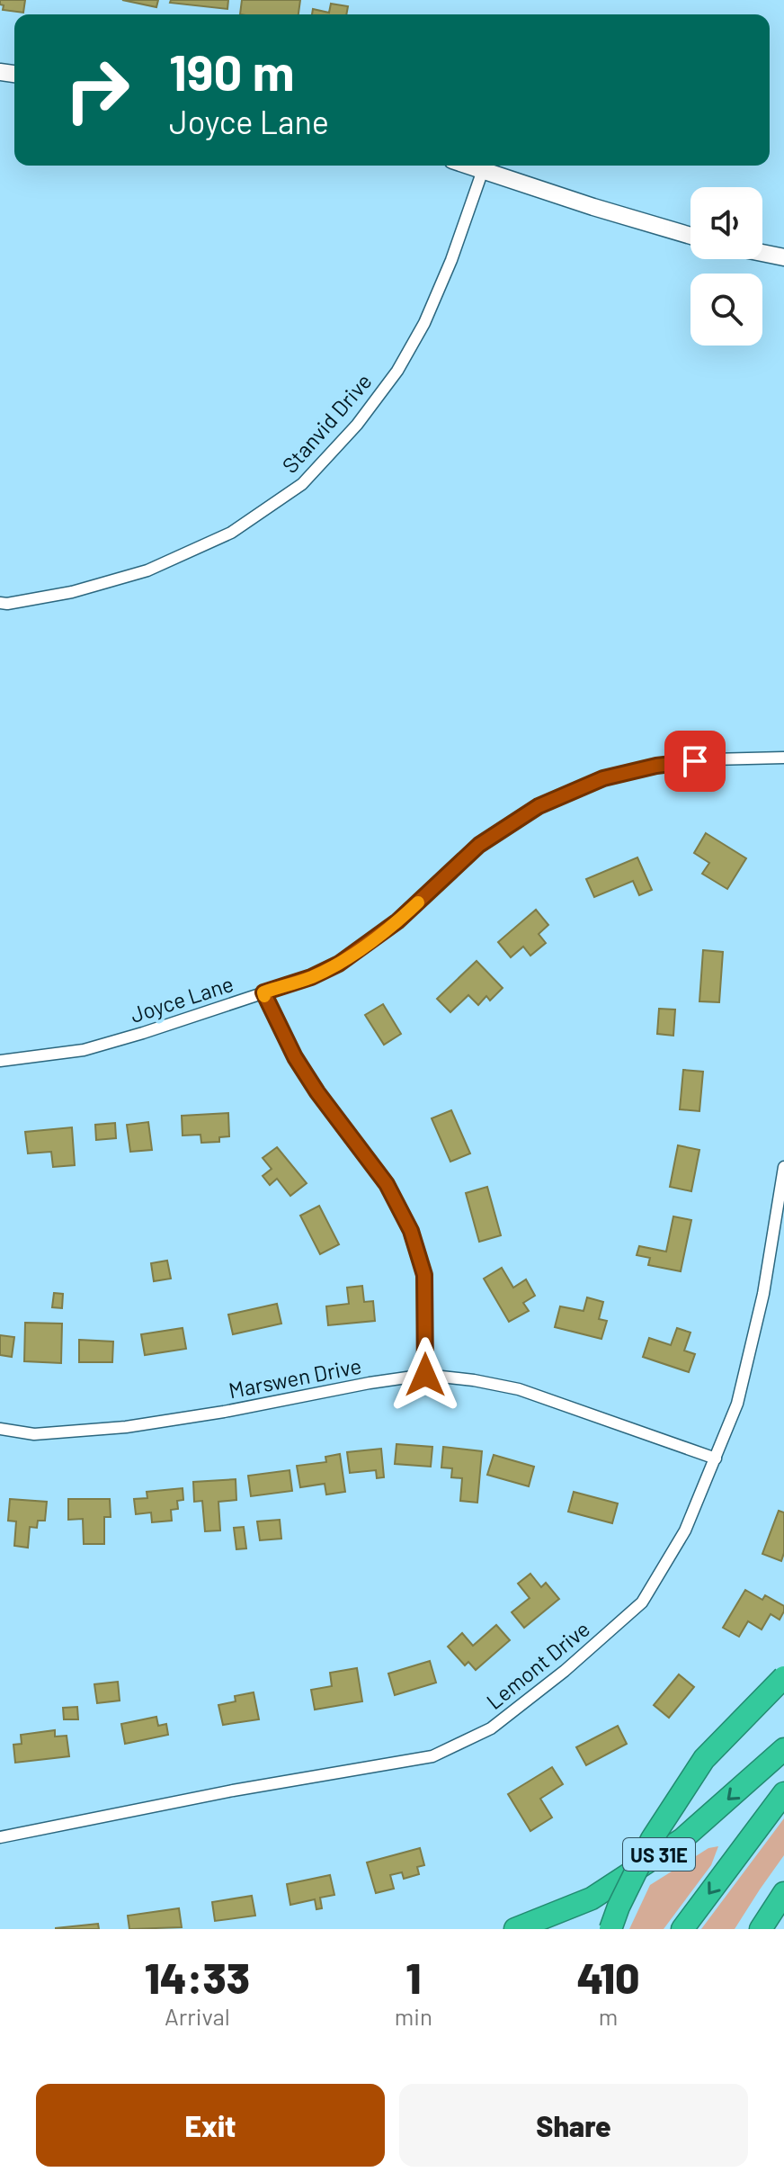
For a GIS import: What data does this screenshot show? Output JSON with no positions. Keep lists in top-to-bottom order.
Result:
{
  "streets": {
    "highway": ["US 31E"],
    "street": [
      "Stanvid Drive",
      "Joyce Lane",
      "Marswen Drive",
      "Lemont Drive"
    ]
  },
  "crossings": [
    ["Marswen Drive", "Lemont Drive"]
  ],
  "page": {
    "turn": ["190 m", "Joyce Lane"],
    "eta": [
      "14:33",
      "Arrival",
      "1",
      "min",
      "410",
      "m"
    ],
    "buttons": ["Exit", "Share"]
  }
}
